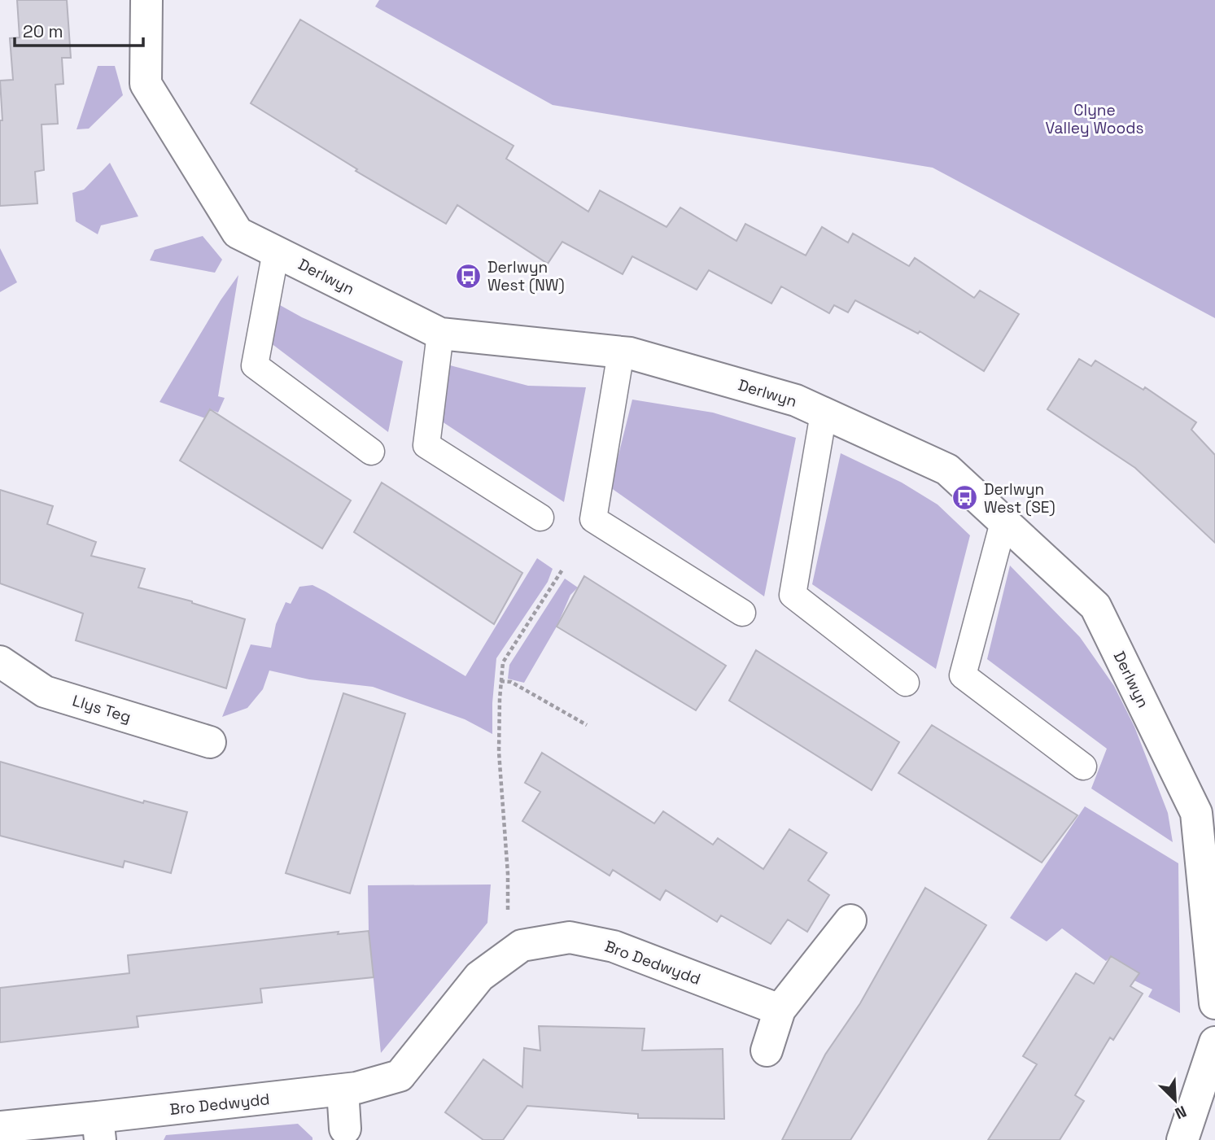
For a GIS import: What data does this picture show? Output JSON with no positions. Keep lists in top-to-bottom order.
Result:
{
  "streets": {
    "street": ["Derlwyn", "Llys Teg", "Bro Dedwydd"]
  },
  "parks": ["Clyne Valley Woods"],
  "places": {
    "bus stop": ["Derlwyn West (NW)", "Derlwyn West (SE)"]
  },
  "scale_bar": "20 m",
  "north": "bottom right"
}
